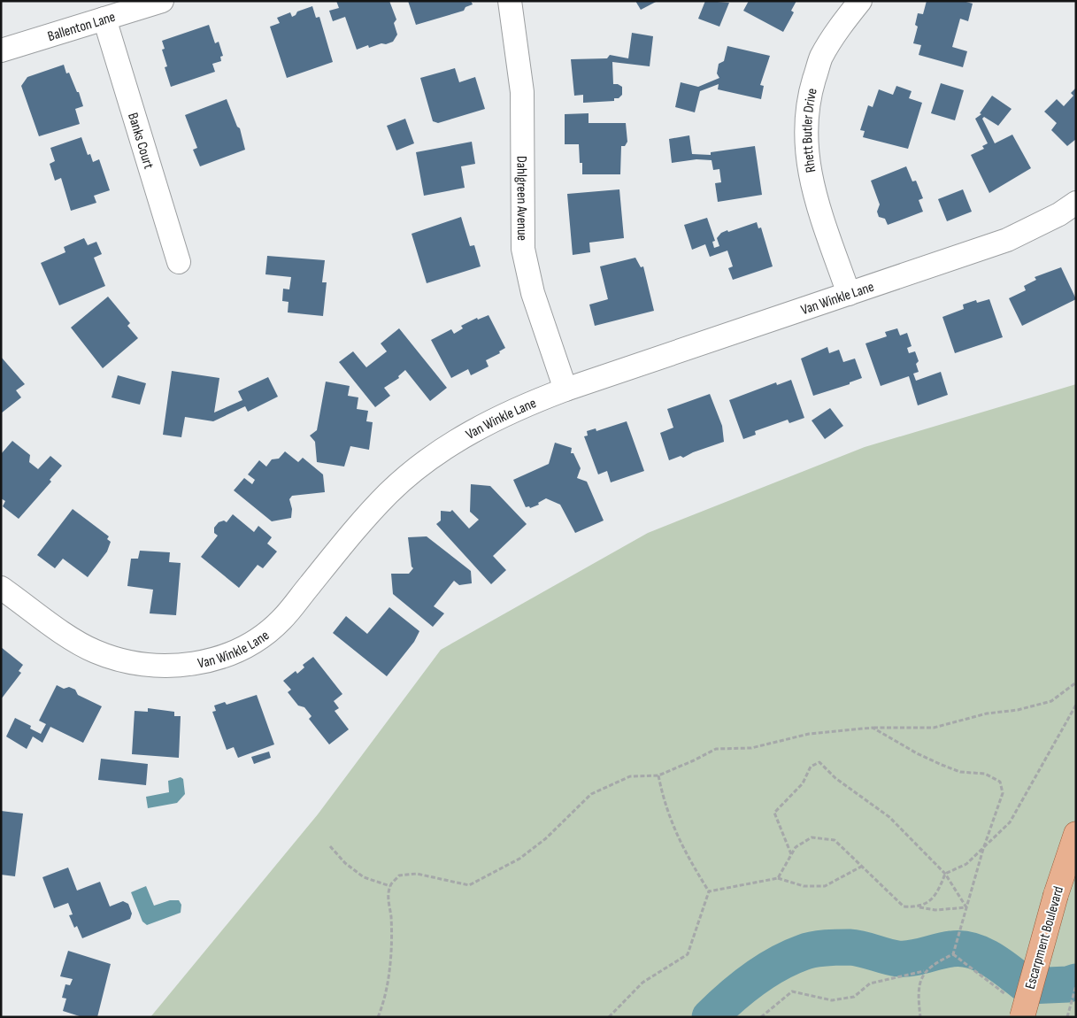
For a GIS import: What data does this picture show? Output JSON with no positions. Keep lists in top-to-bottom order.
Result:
{
  "streets": {
    "main road": ["Escarpment Boulevard"],
    "street": [
      "Ballenton Lane",
      "Rhett Butler Drive",
      "Banks Court",
      "Dahlgreen Avenue",
      "Van Winkle Lane"
    ]
  },
  "crossings": [
    ["Ballenton Lane", "Banks Court"],
    ["Rhett Butler Drive", "Van Winkle Lane"],
    ["Dahlgreen Avenue", "Van Winkle Lane"]
  ]
}
